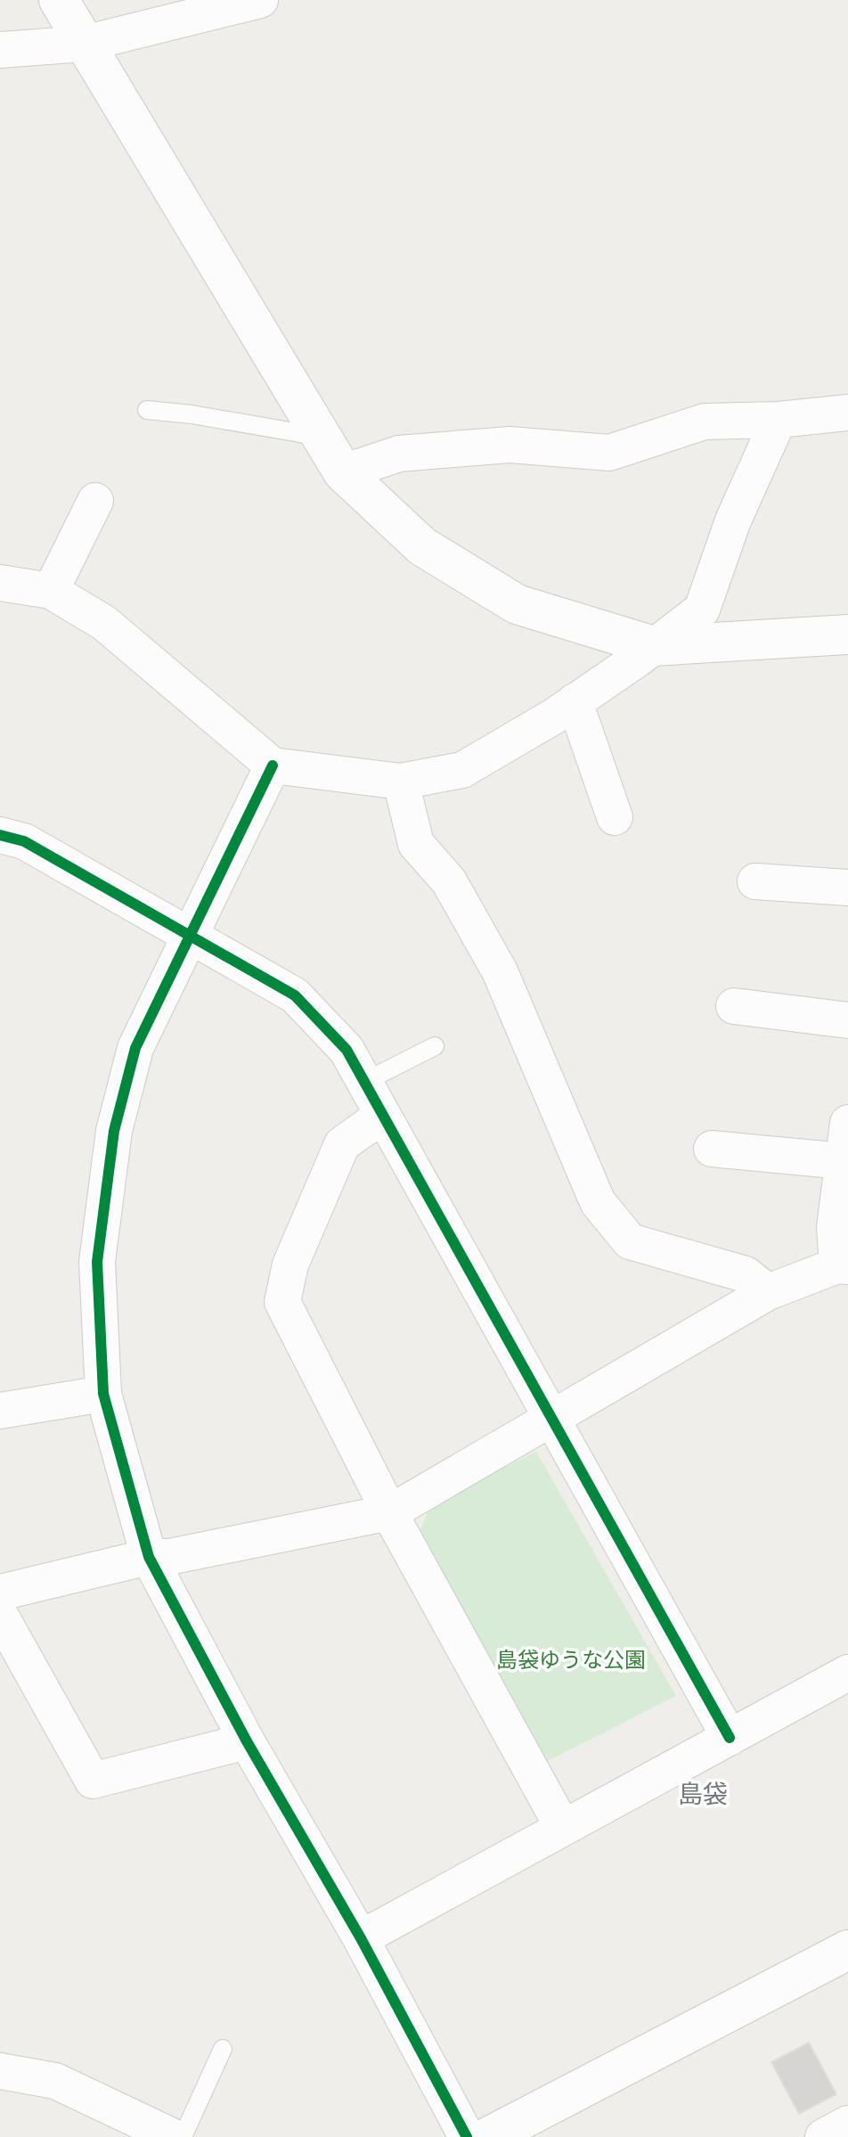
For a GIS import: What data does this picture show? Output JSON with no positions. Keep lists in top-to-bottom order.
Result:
{
  "districts": ["島袋"],
  "parks": ["島袋ゆうな公園"]
}
